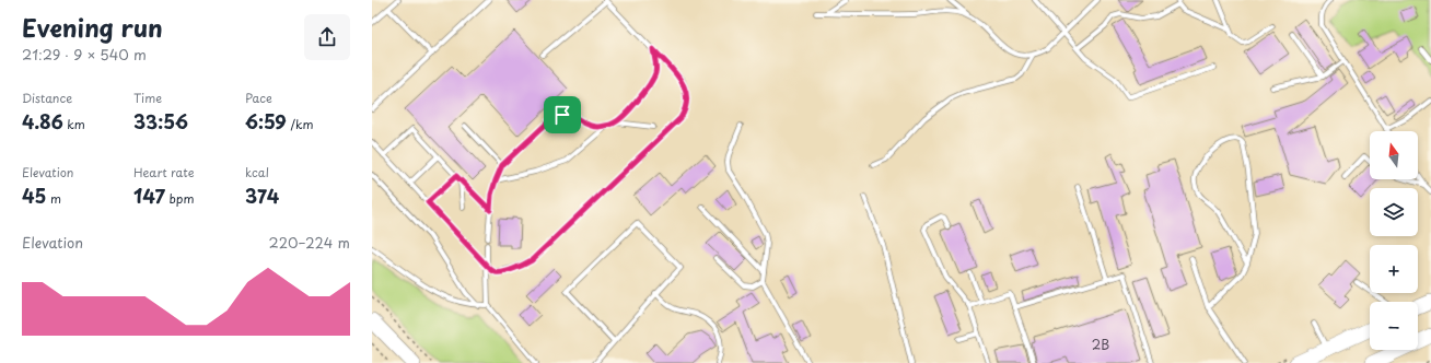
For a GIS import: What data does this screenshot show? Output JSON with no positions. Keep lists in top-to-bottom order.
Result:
{
  "house_numbers": ["2В"],
  "north": "top",
  "page": {
    "heading": ["Evening run", "21:29 · 9 × 540 m"],
    "stats": [
      ["Distance", "4.86 km"],
      ["Time", "33:56"],
      ["Pace", "6:59 /km"],
      ["Elevation", "45 m"],
      ["Heart rate", "147 bpm"],
      ["kcal", "374"]
    ],
    "map_buttons": ["+", "−"],
    "chart": ["Elevation", "220–224 m"]
  }
}
